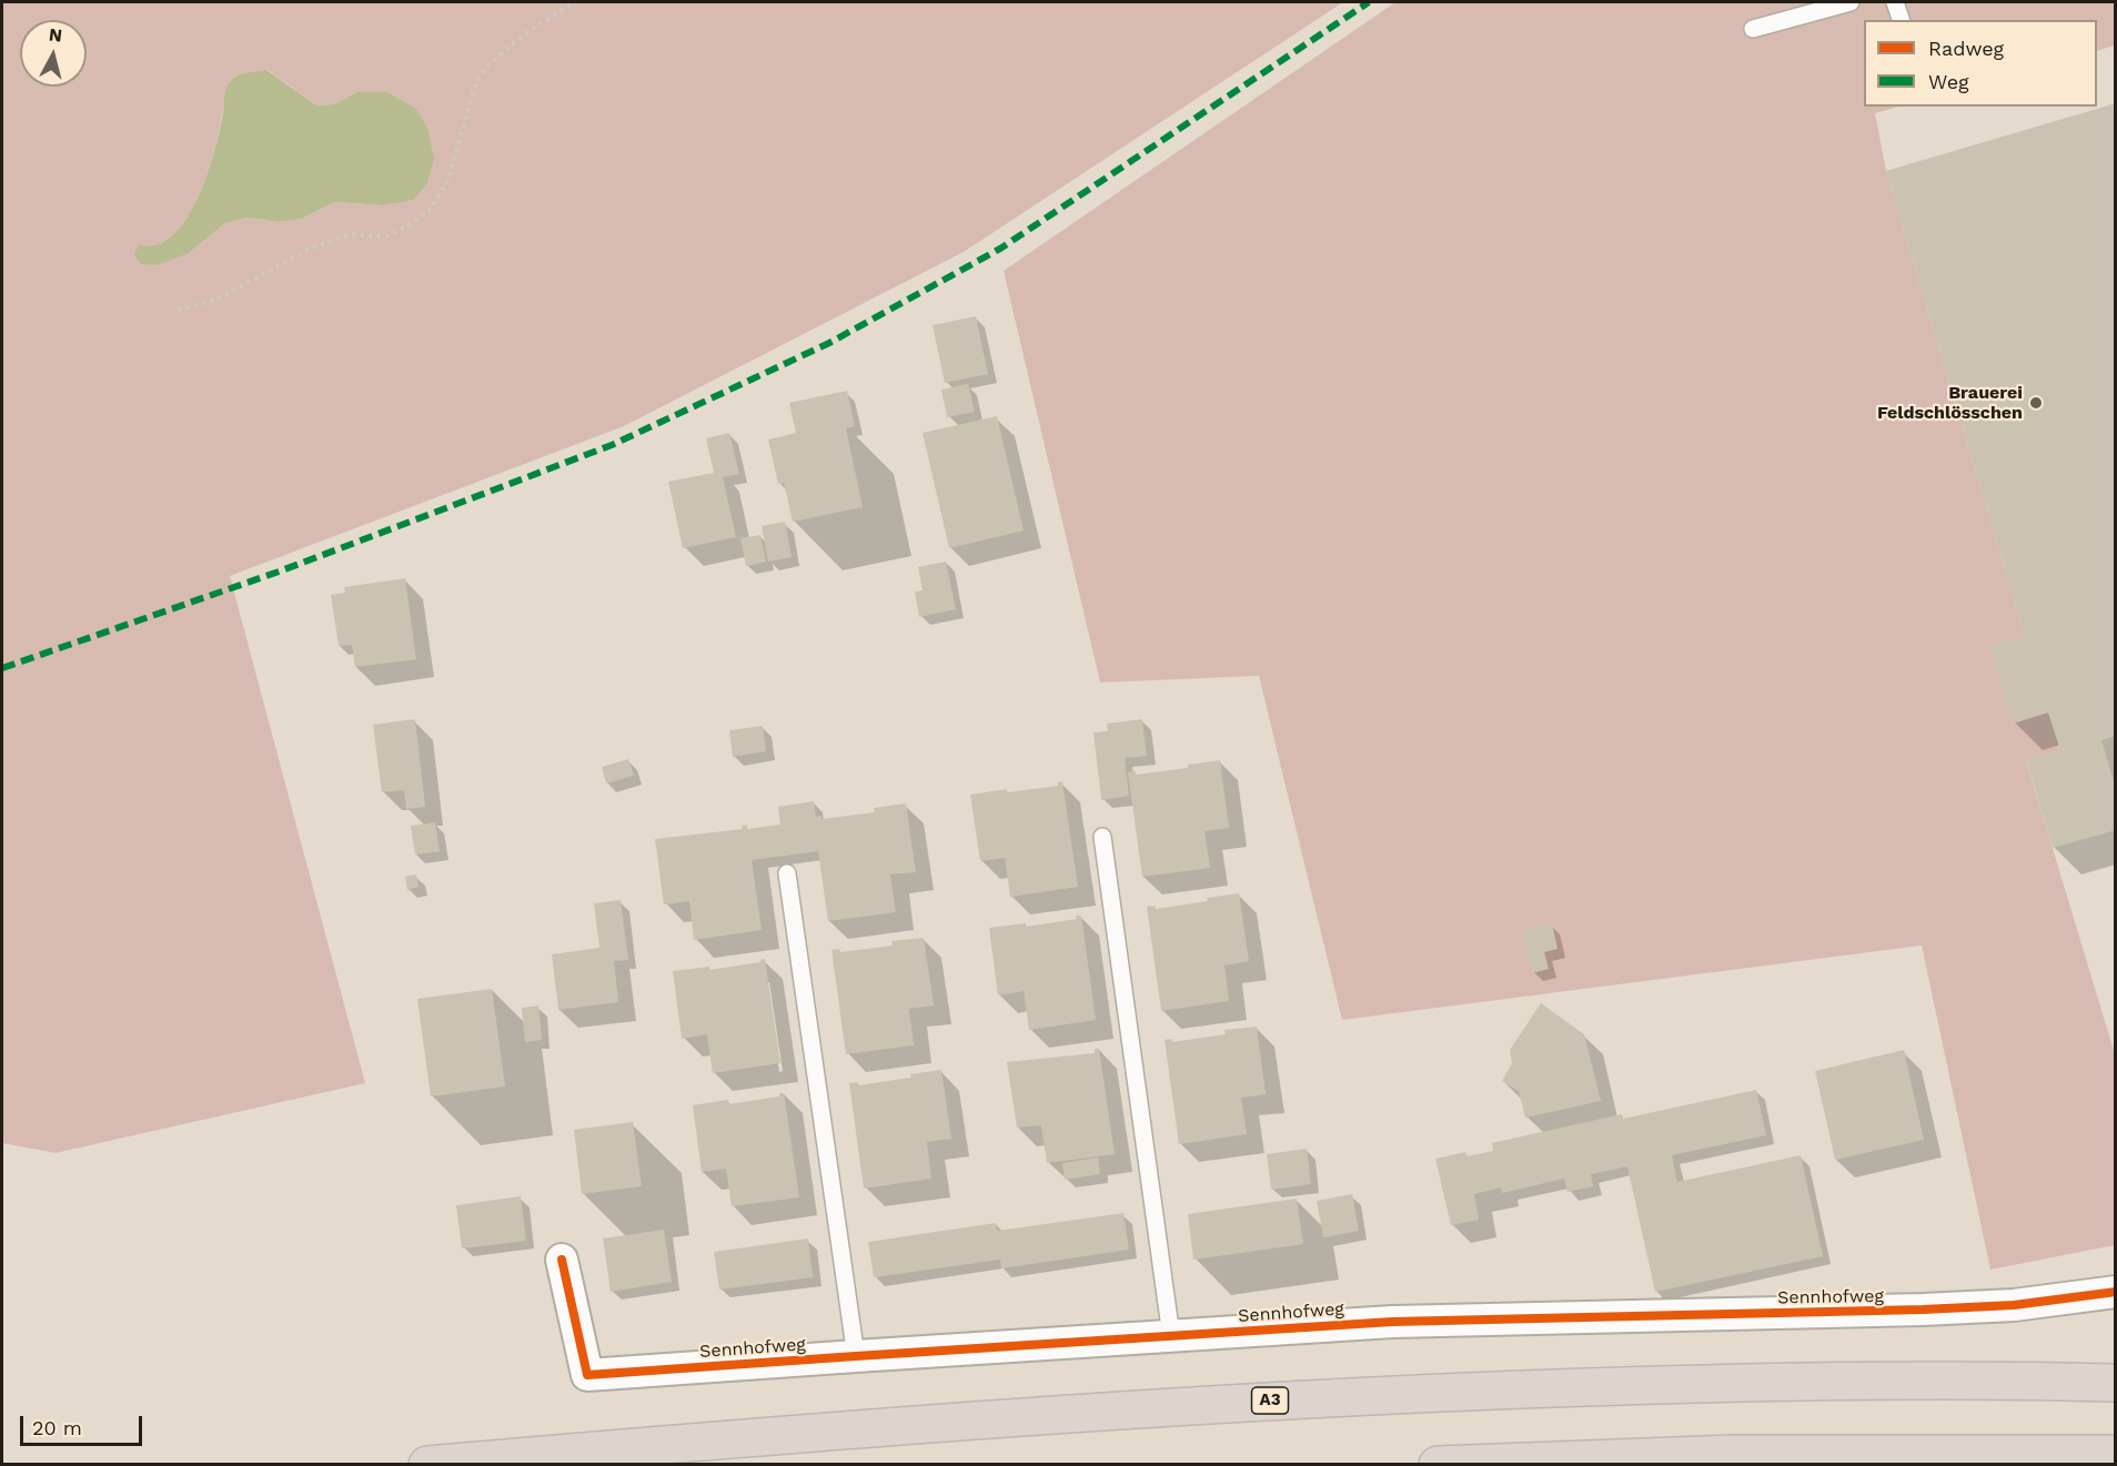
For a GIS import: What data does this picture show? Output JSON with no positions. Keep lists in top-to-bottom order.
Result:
{
  "streets": {
    "highway": ["A3"],
    "street": ["Sennhofweg"]
  },
  "places": ["Brauerei Feldschlösschen"],
  "legend": ["Radweg", "Weg"],
  "scale_bar": "20 m",
  "north": "top"
}
